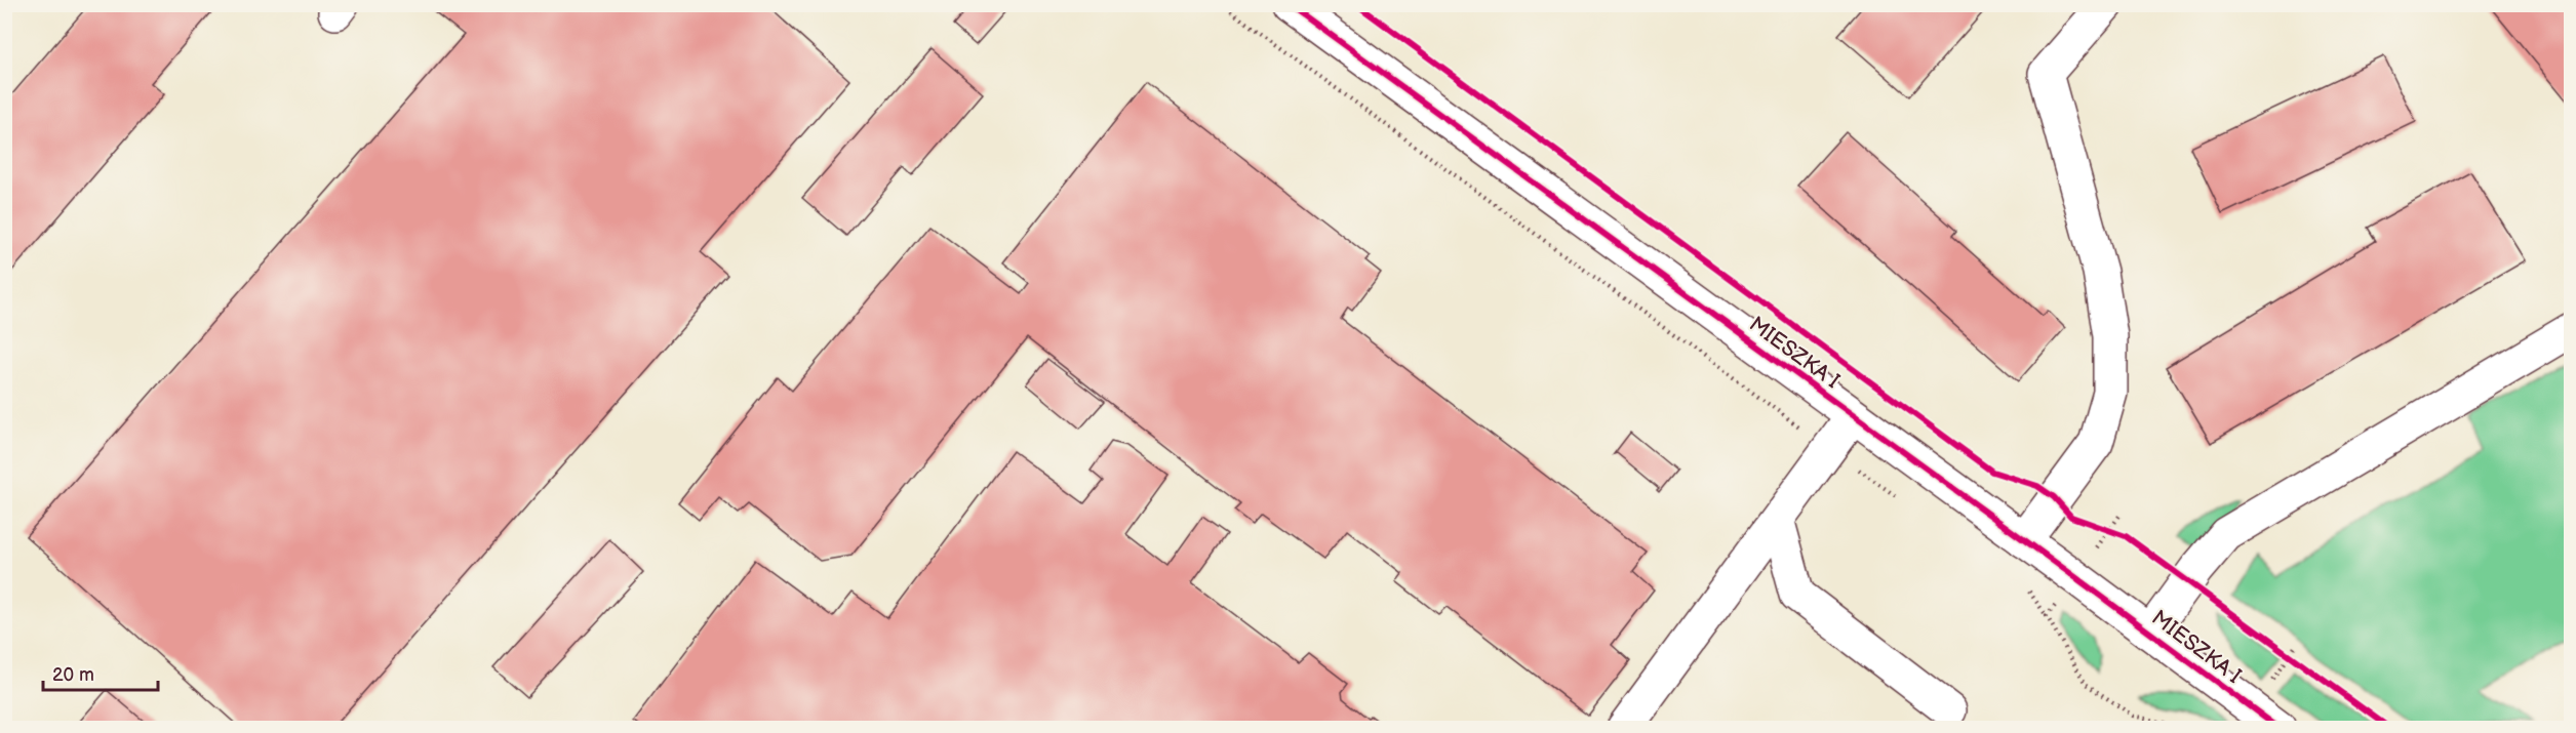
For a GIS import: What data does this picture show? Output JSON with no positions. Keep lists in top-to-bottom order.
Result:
{
  "streets": {
    "street": ["MIESZKA I"]
  },
  "scale_bar": "20 m"
}
